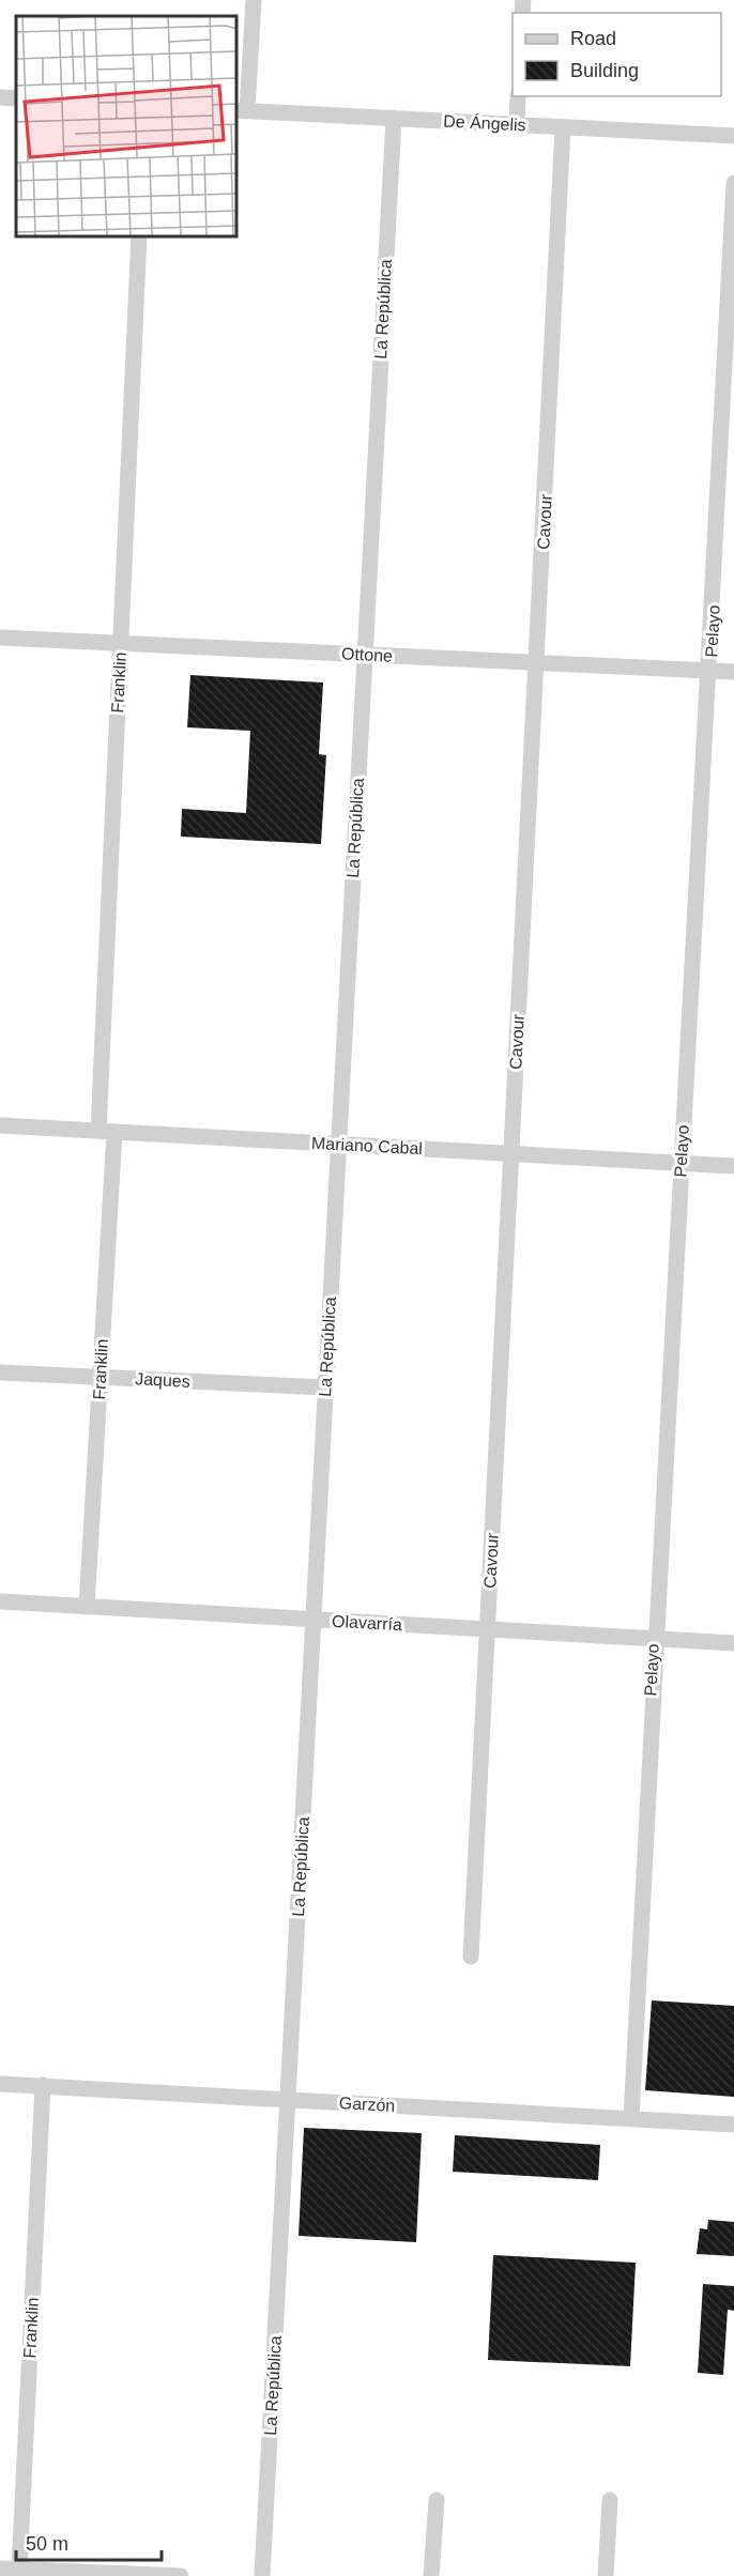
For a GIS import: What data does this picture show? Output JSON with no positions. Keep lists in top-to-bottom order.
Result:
{
  "streets": {
    "street": [
      "De Ángelis",
      "La República",
      "Cavour",
      "Pelayo",
      "Ottone",
      "Franklin",
      "Mariano Cabal",
      "Jaques",
      "Olavarría",
      "Garzón"
    ]
  },
  "crossings": [
    ["De Ángelis", "La República"],
    ["De Ángelis", "Cavour"],
    ["La República", "Ottone"],
    ["La República", "Mariano Cabal"],
    ["La República", "Jaques"],
    ["La República", "Olavarría"],
    ["La República", "Garzón"],
    ["Cavour", "Ottone"],
    ["Cavour", "Mariano Cabal"],
    ["Cavour", "Olavarría"],
    ["Pelayo", "Ottone"],
    ["Pelayo", "Mariano Cabal"],
    ["Pelayo", "Olavarría"],
    ["Pelayo", "Garzón"],
    ["Ottone", "Franklin"],
    ["Franklin", "Mariano Cabal"],
    ["Franklin", "Jaques"],
    ["Franklin", "Olavarría"],
    ["Franklin", "Garzón"]
  ],
  "legend": ["Road", "Building"],
  "scale_bar": "50 m"
}
